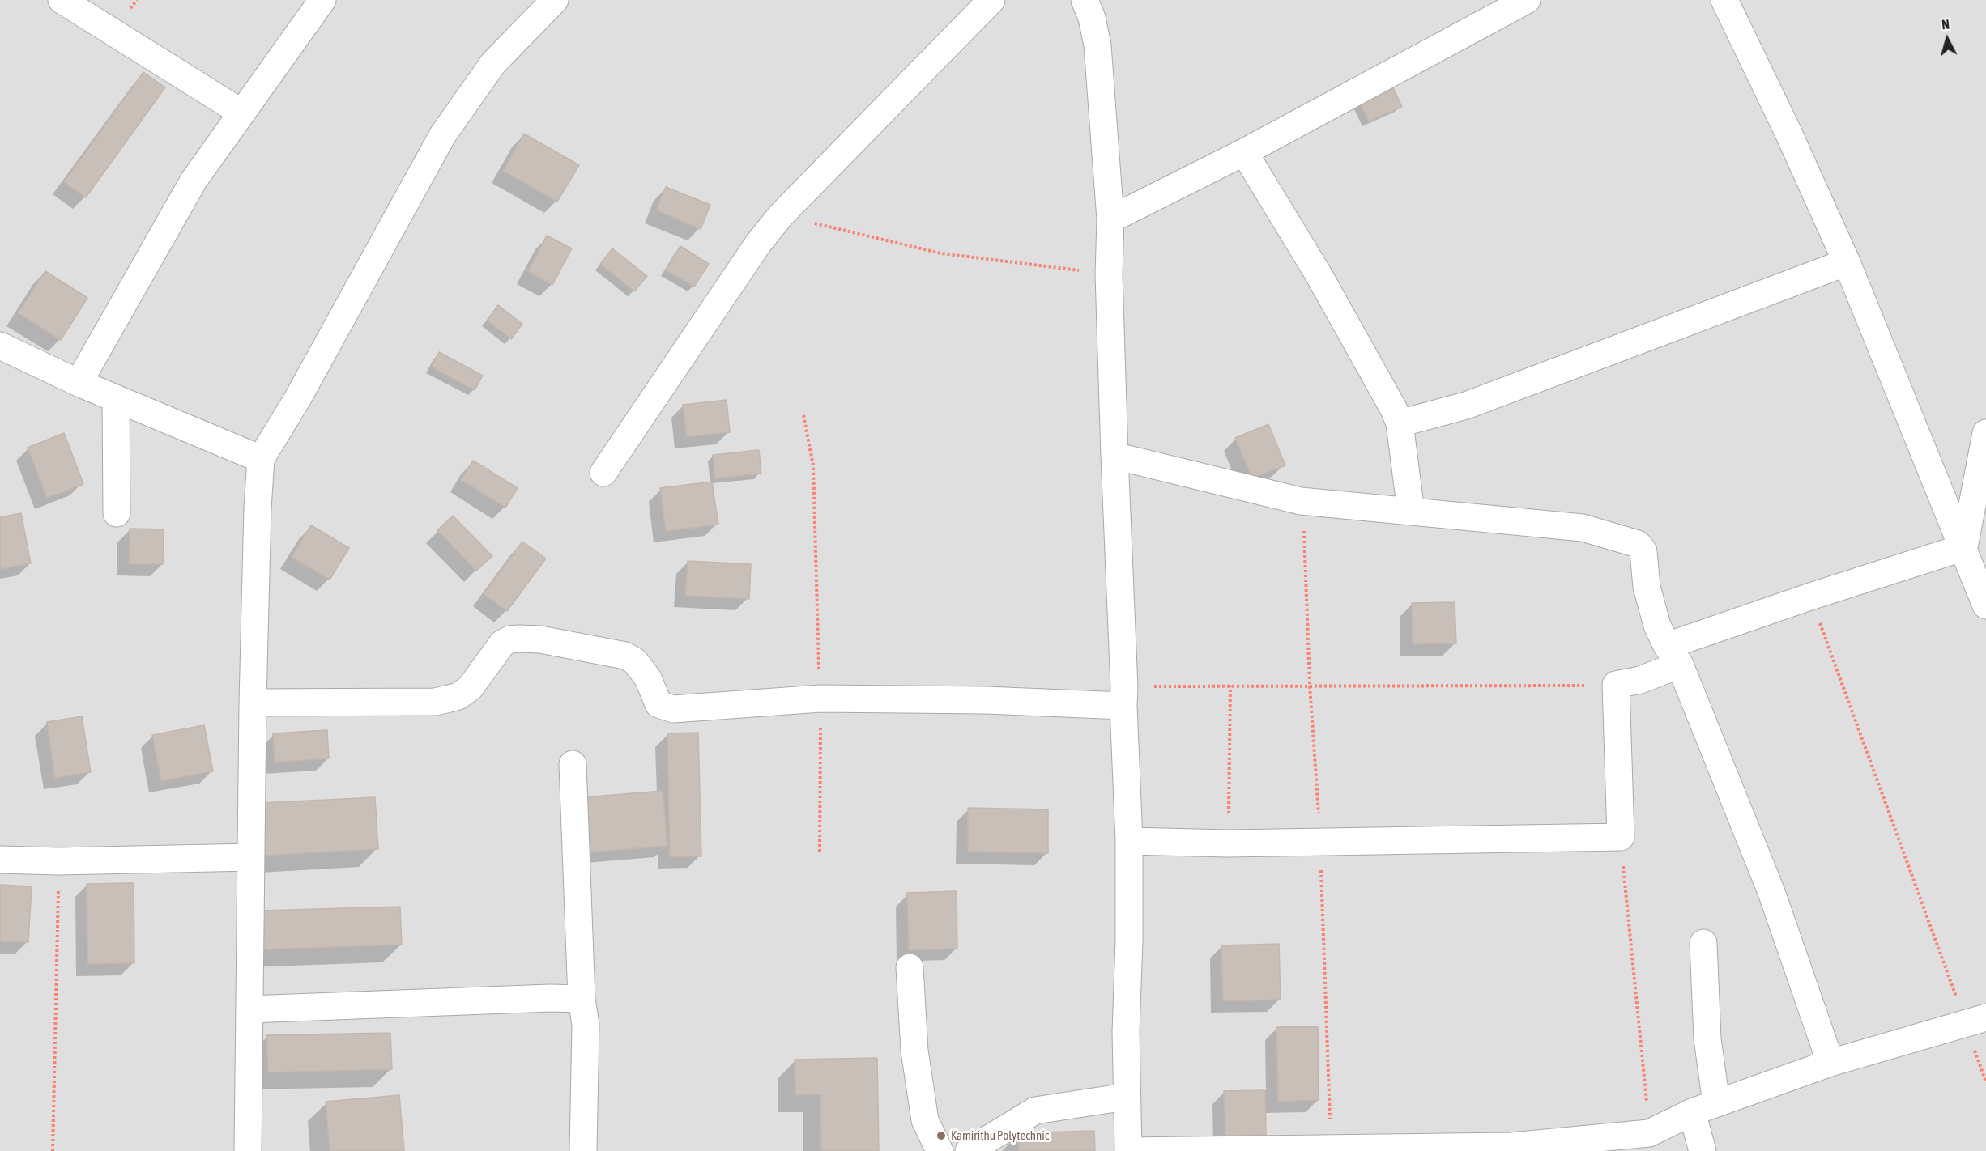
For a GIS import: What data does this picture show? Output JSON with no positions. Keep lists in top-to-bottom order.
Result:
{
  "places": ["Kamirithu Polytechnic"],
  "north": "top"
}
